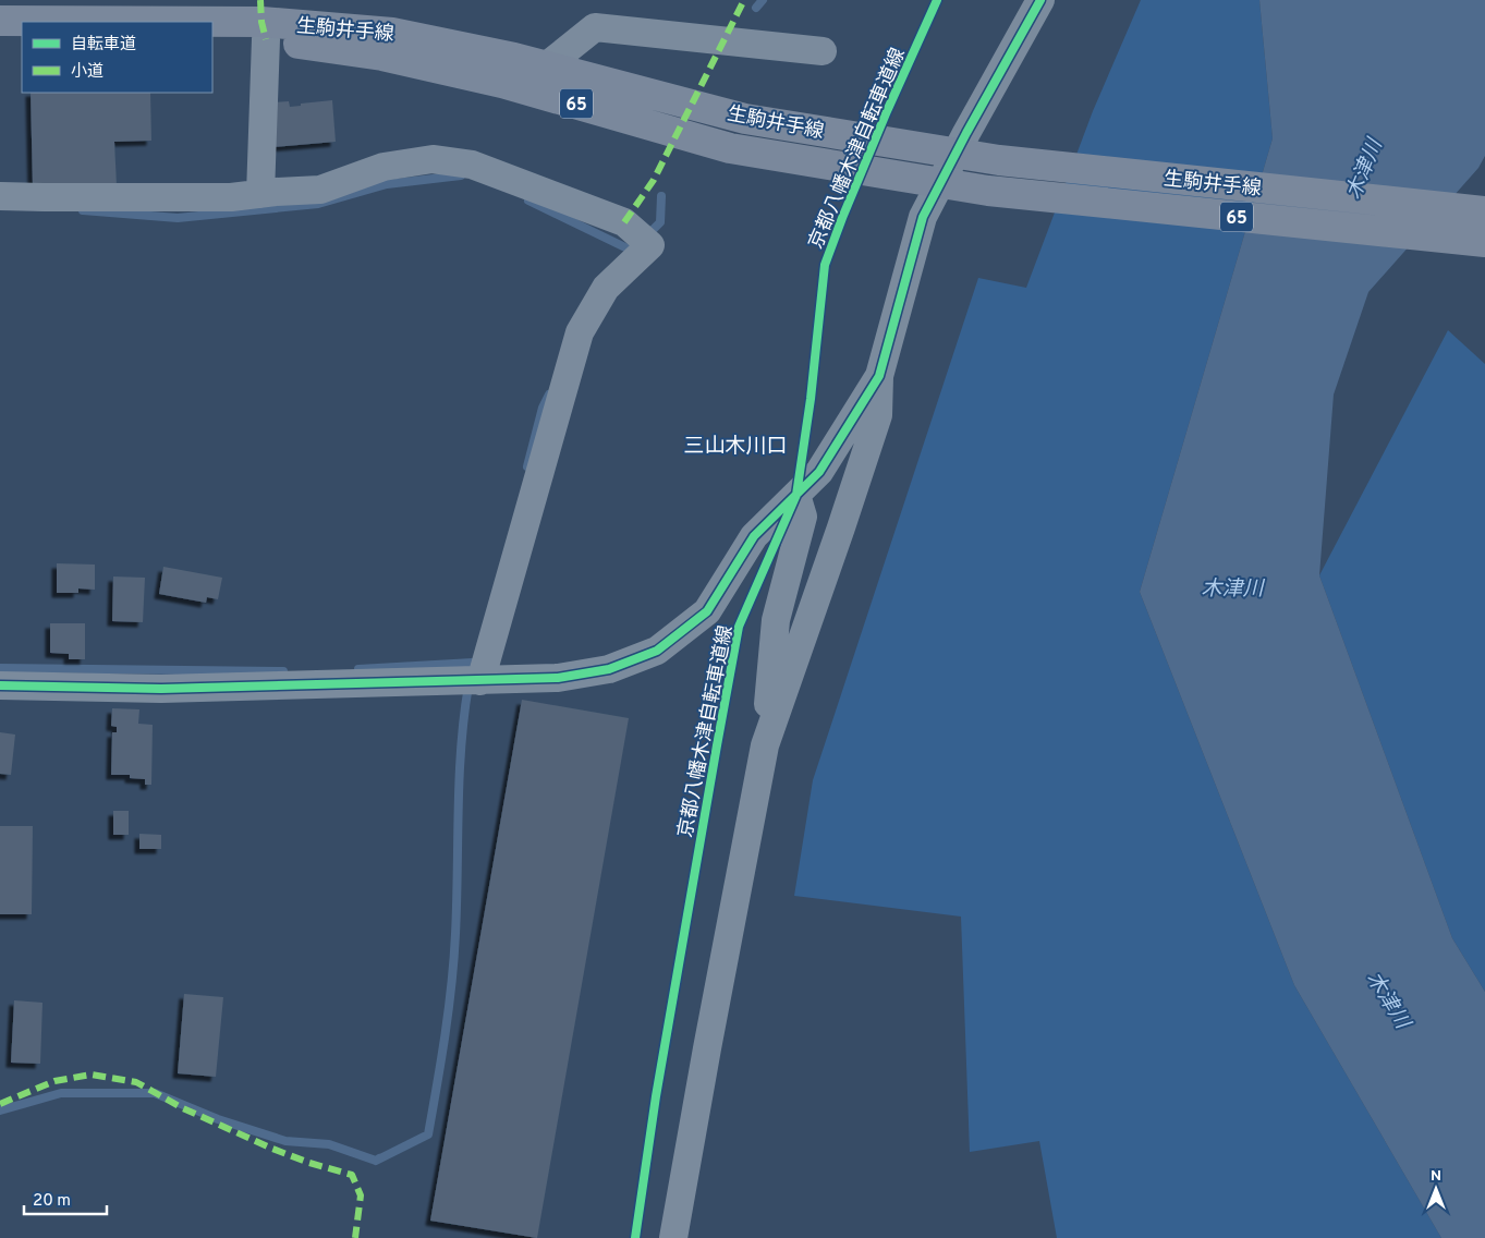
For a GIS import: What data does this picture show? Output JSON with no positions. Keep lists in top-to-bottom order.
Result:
{
  "streets": {
    "main road": ["生駒井手線", "65"],
    "cycle path": ["京都八幡木津自転車道線"]
  },
  "districts": ["三山木川口"],
  "water": ["木津川"],
  "legend": ["自転車道", "小道"],
  "scale_bar": "20 m",
  "north": "top"
}
